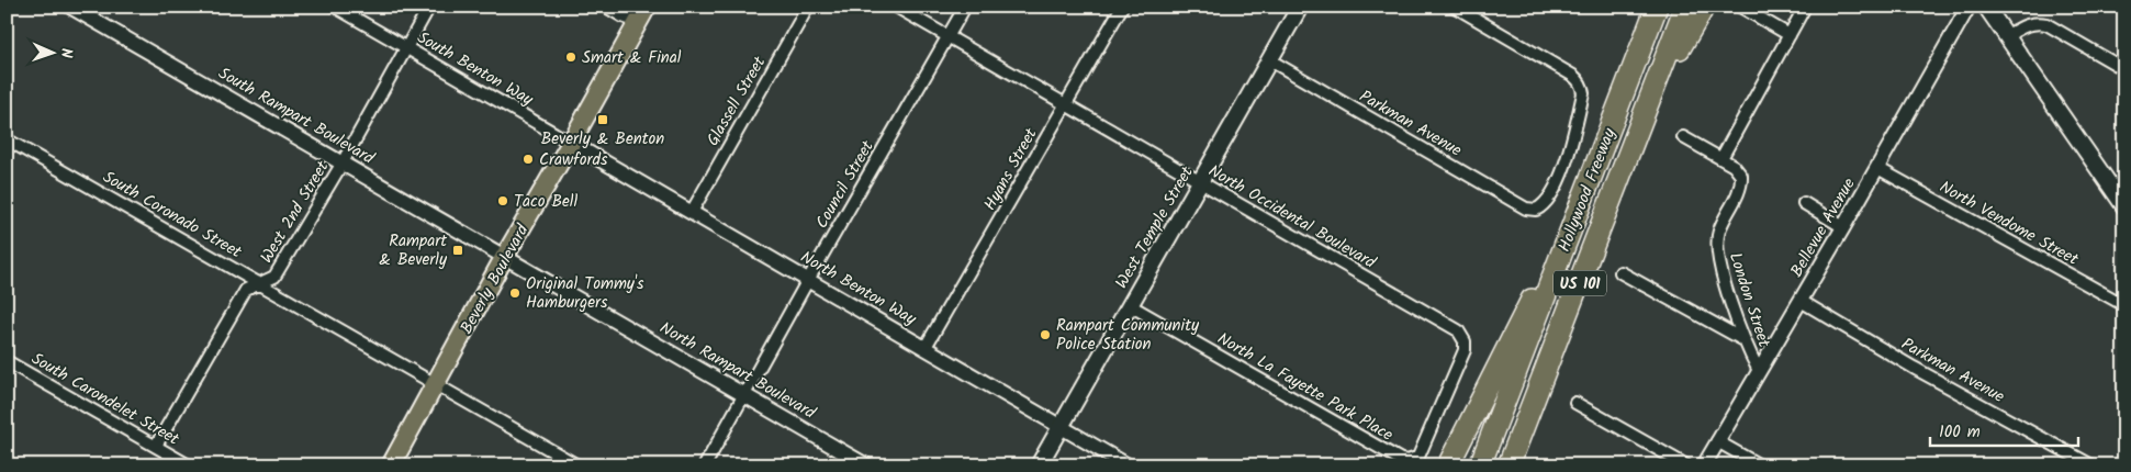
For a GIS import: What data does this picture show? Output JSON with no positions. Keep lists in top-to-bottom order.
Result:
{
  "streets": {
    "highway": ["Hollywood Freeway", "US 101"],
    "main road": ["West Temple Street", "Beverly Boulevard"],
    "street": [
      "South Benton Way",
      "Glassell Street",
      "South Rampart Boulevard",
      "Parkman Avenue",
      "Hyans Street",
      "Council Street",
      "West 2nd Street",
      "South Coronado Street",
      "North Occidental Boulevard",
      "North Vendome Street",
      "Bellevue Avenue",
      "North Benton Way",
      "London Street",
      "North Rampart Boulevard",
      "North La Fayette Park Place",
      "South Carondelet Street"
    ]
  },
  "crossings": [
    ["South Benton Way", "West 2nd Street"],
    ["South Benton Way", "Beverly Boulevard"],
    ["South Benton Way", "North Benton Way"],
    ["Glassell Street", "North Benton Way"],
    ["South Rampart Boulevard", "West 2nd Street"],
    ["South Rampart Boulevard", "Beverly Boulevard"],
    ["South Rampart Boulevard", "North Rampart Boulevard"],
    ["Parkman Avenue", "West Temple Street"],
    ["Parkman Avenue", "Bellevue Avenue"],
    ["Hyans Street", "North Occidental Boulevard"],
    ["Hyans Street", "North Benton Way"],
    ["Council Street", "North Occidental Boulevard"],
    ["Council Street", "North Benton Way"],
    ["Council Street", "North Rampart Boulevard"],
    ["West 2nd Street", "South Coronado Street"],
    ["West 2nd Street", "South Carondelet Street"],
    ["South Coronado Street", "Beverly Boulevard"],
    ["North Occidental Boulevard", "West Temple Street"],
    ["North Occidental Boulevard", "North La Fayette Park Place"],
    ["North Vendome Street", "Bellevue Avenue"],
    ["West Temple Street", "North Benton Way"],
    ["West Temple Street", "North La Fayette Park Place"],
    ["Bellevue Avenue", "London Street"],
    ["Beverly Boulevard", "North Benton Way"],
    ["Beverly Boulevard", "North Rampart Boulevard"]
  ],
  "places": {
    "other": [
      "Smart & Final",
      "Crawfords",
      "Taco Bell",
      "Original Tommy's Hamburgers",
      "Rampart Community Police Station"
    ],
    "transit": ["Beverly & Benton", "Rampart & Beverly"]
  },
  "scale_bar": "100 m",
  "north": "right"
}
